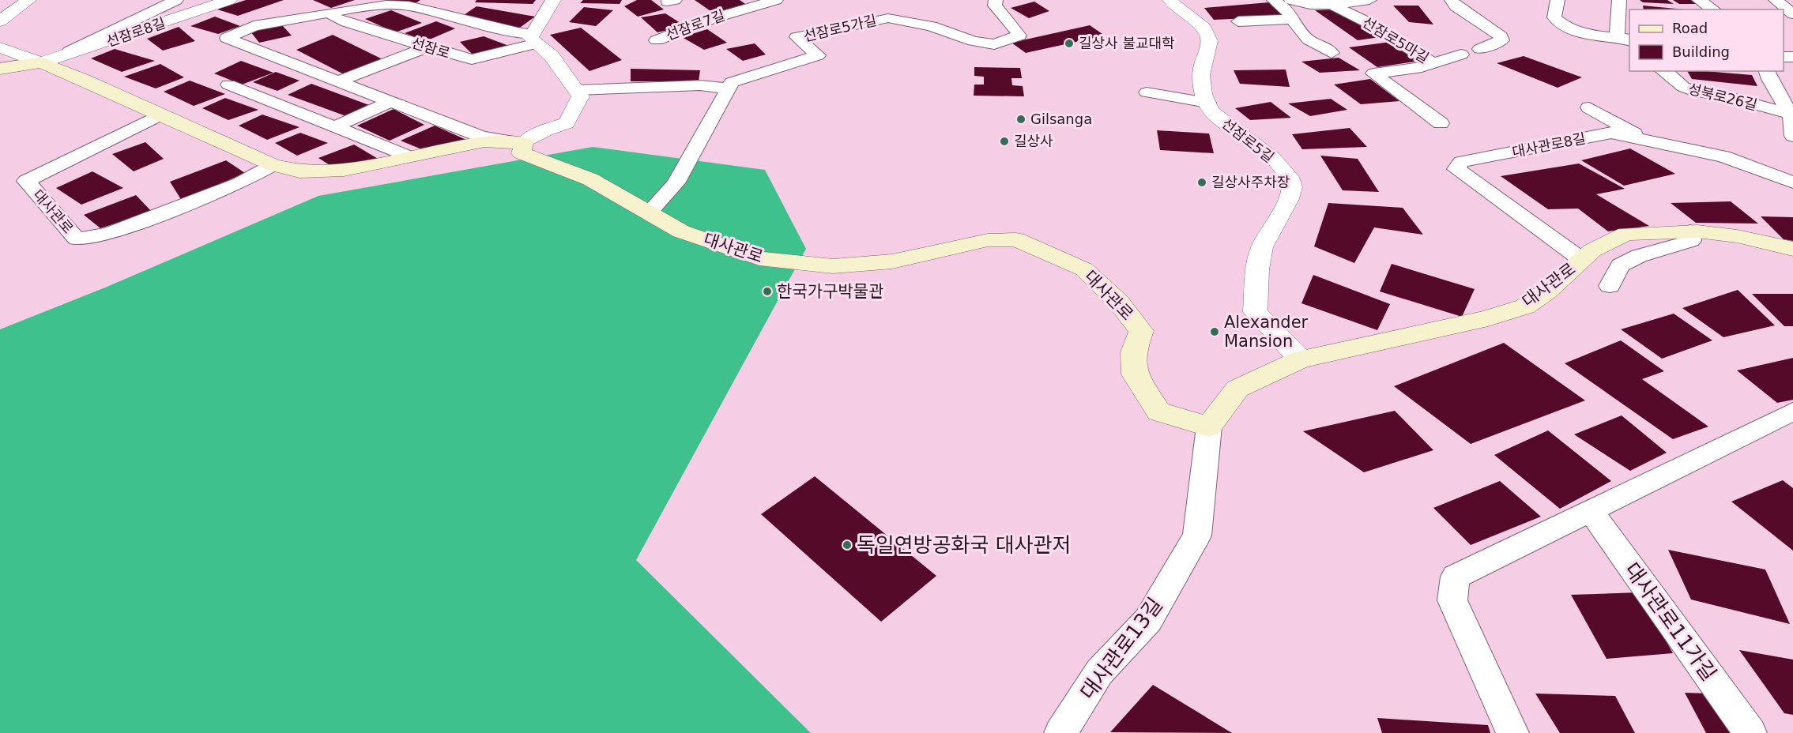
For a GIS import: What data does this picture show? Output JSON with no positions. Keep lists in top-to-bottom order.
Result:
{
  "streets": {
    "main road": ["대사관로"],
    "street": [
      "선잠로7길",
      "선잠로5가길",
      "선잠로8길",
      "선잠로5마길",
      "선잠로",
      "성북로26길",
      "선잠로5길",
      "대사관로8길",
      "대사관로11가길",
      "대사관로13길"
    ]
  },
  "crossings": [
    ["선잠로5길", "대사관로"],
    ["대사관로8길", "대사관로"],
    ["대사관로", "대사관로13길"]
  ],
  "places": [
    "길상사 불교대학",
    "Gilsanga",
    "길상사",
    "길상사주차장",
    "한국가구박물관",
    "Alexander Mansion",
    "독일연방공화국 대사관저"
  ],
  "legend": ["Road", "Building"]
}
